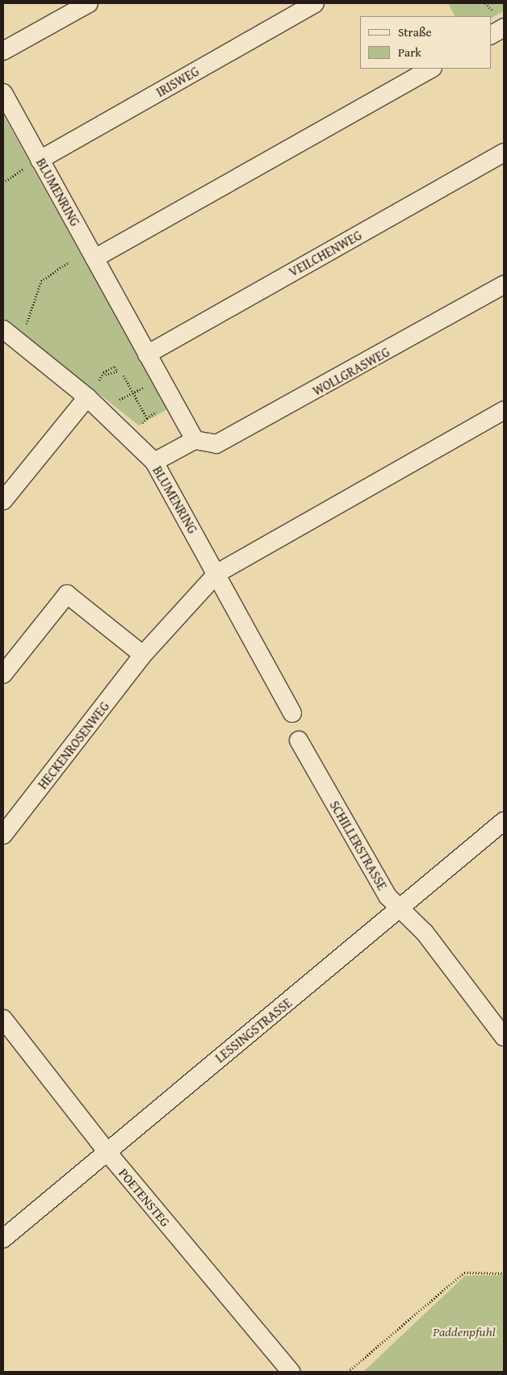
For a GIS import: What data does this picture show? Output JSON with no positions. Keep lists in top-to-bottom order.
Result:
{
  "streets": {
    "street": [
      "IRISWEG",
      "BLUMENRING",
      "VEILCHENWEG",
      "WOLLGRASWEG",
      "HECKENROSENWEG",
      "SCHILLERSTRASSE",
      "LESSINGSTRASSE",
      "POETENSTEG"
    ]
  },
  "crossings": [
    ["IRISWEG", "BLUMENRING"],
    ["BLUMENRING", "VEILCHENWEG"],
    ["BLUMENRING", "WOLLGRASWEG"],
    ["BLUMENRING", "HECKENROSENWEG"],
    ["SCHILLERSTRASSE", "LESSINGSTRASSE"],
    ["LESSINGSTRASSE", "POETENSTEG"]
  ],
  "parks": ["Paddenpfuhl"],
  "legend": ["Straße", "Park"]
}
